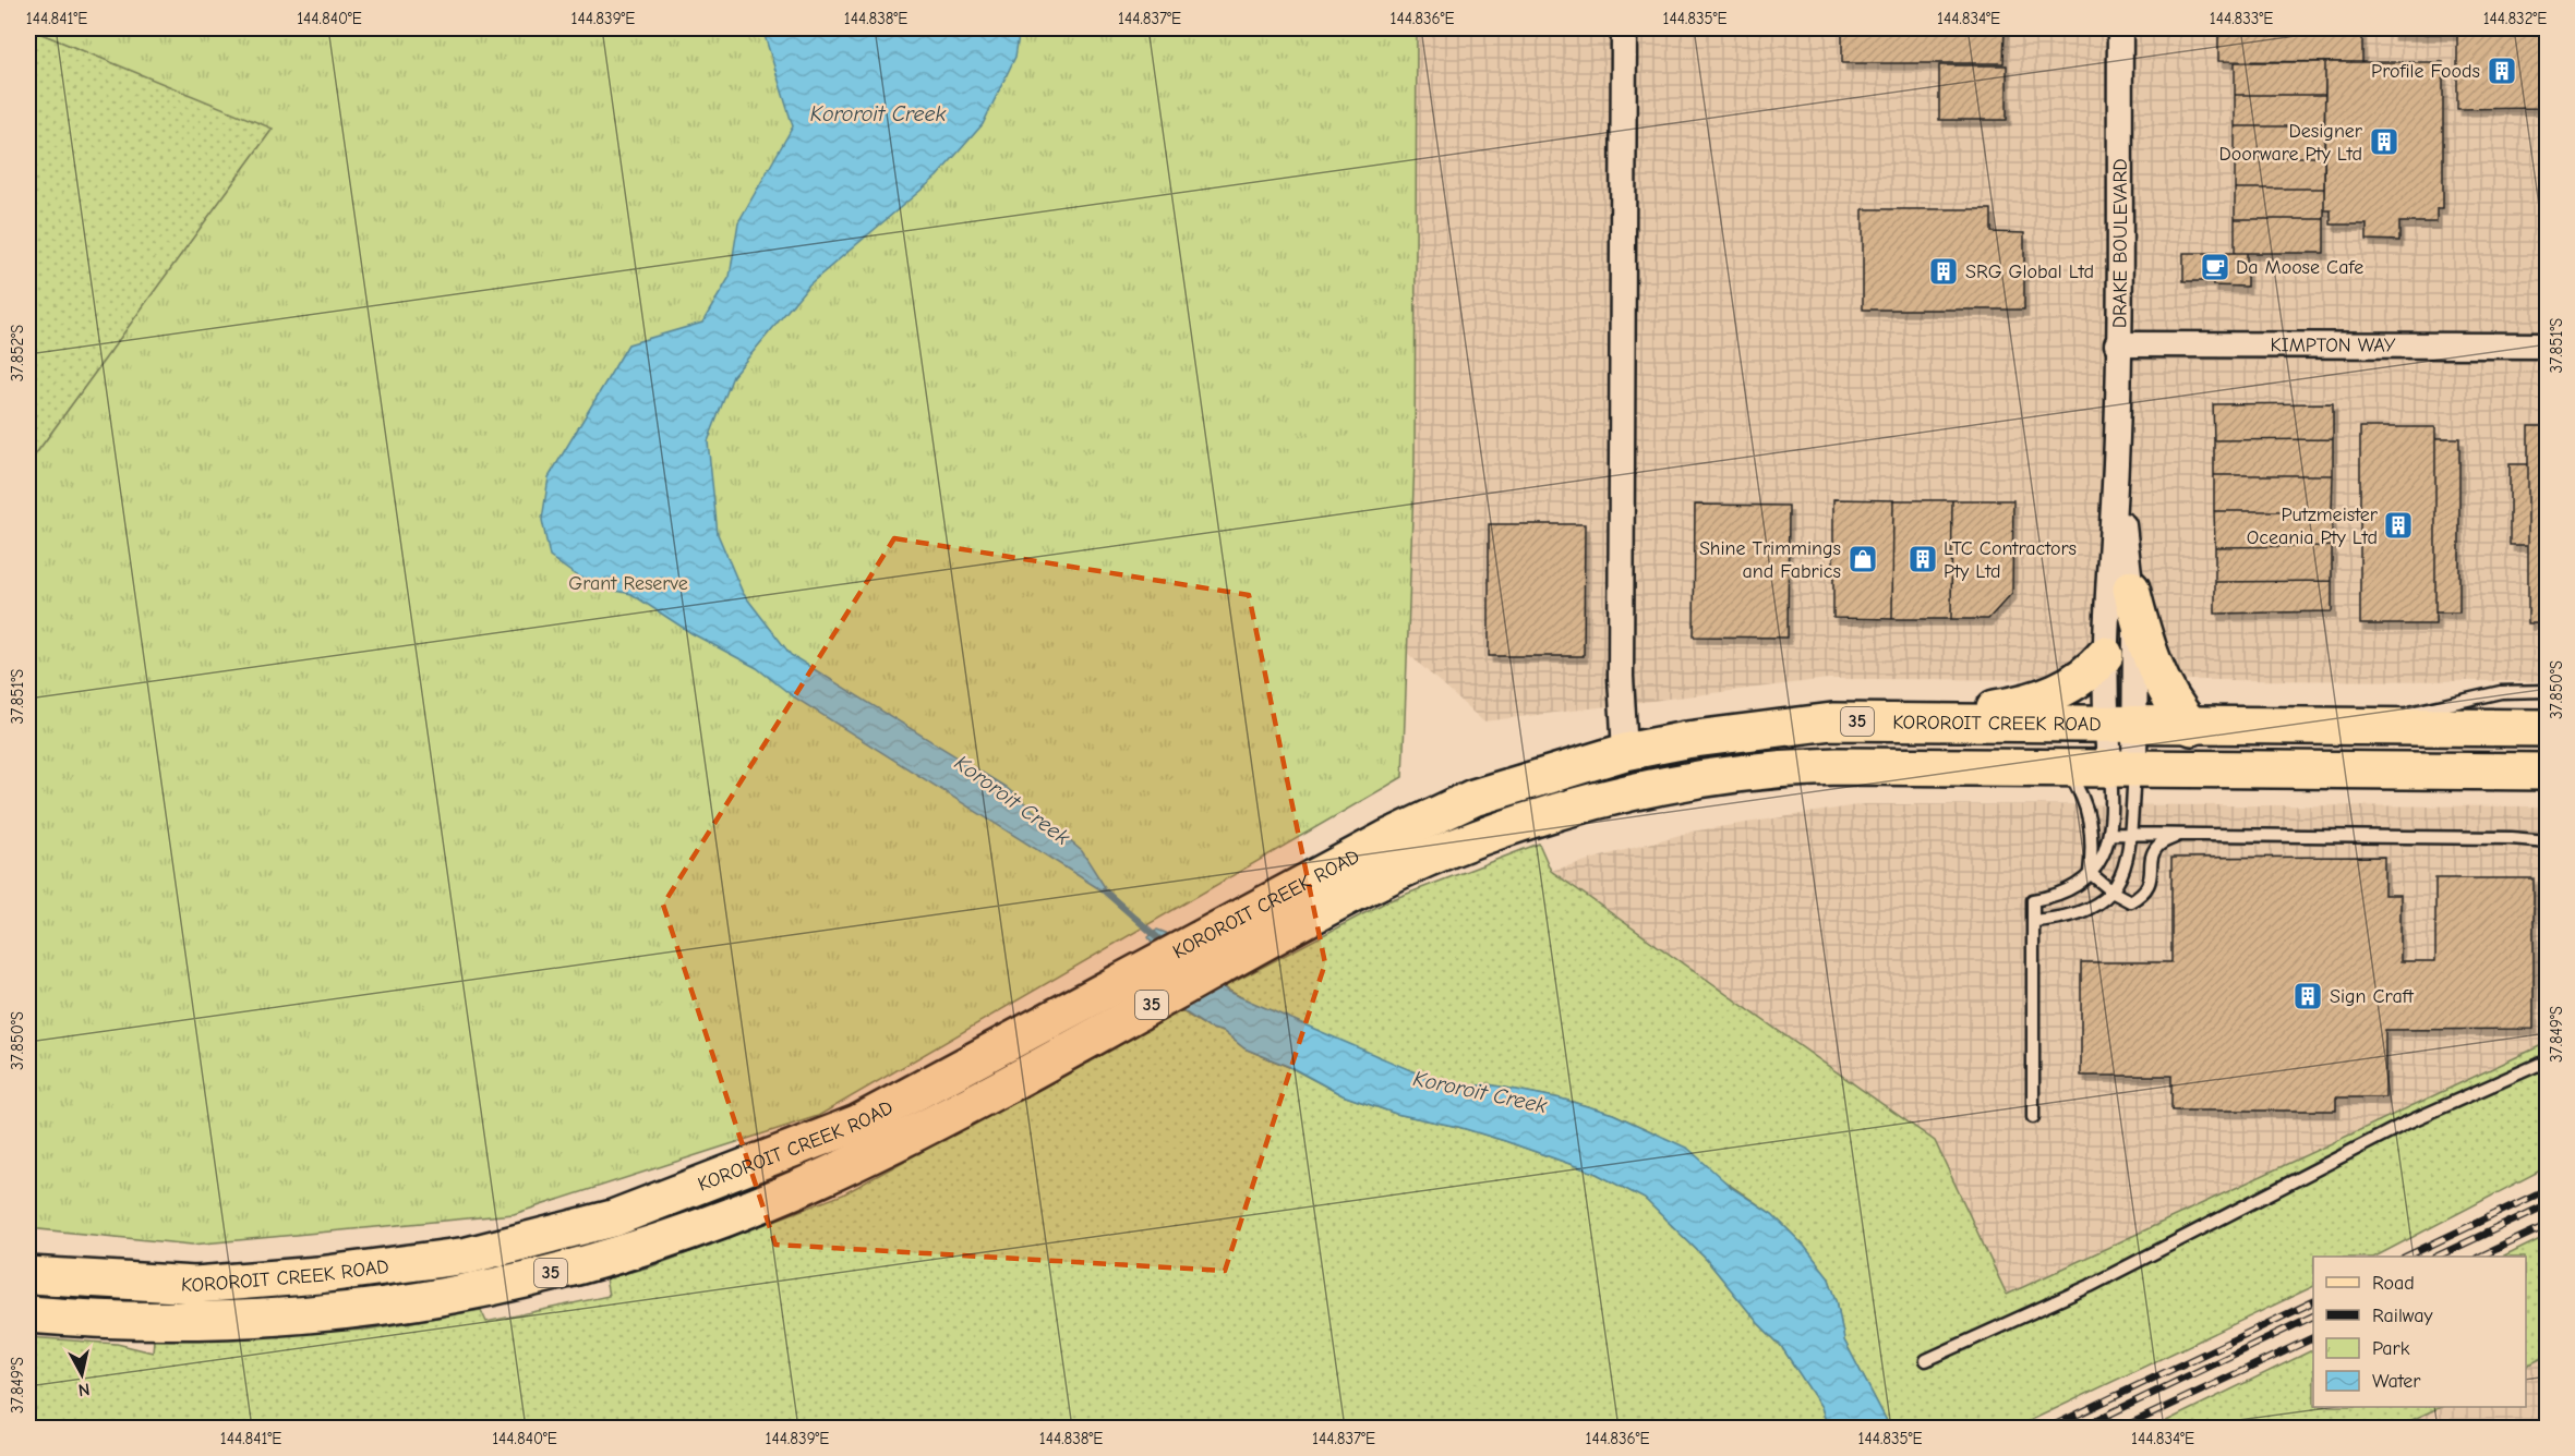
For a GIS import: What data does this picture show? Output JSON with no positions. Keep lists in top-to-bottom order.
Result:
{
  "streets": {
    "main road": ["35", "KOROROIT CREEK ROAD"],
    "street": ["DRAKE BOULEVARD", "KIMPTON WAY"]
  },
  "crossings": [
    ["DRAKE BOULEVARD", "KIMPTON WAY"],
    ["DRAKE BOULEVARD", "KOROROIT CREEK ROAD"]
  ],
  "water": ["Kororoit Creek"],
  "parks": ["Grant Reserve"],
  "places": {
    "building": [
      "Profile Foods",
      "Designer Doorware Pty Ltd",
      "SRG Global Ltd",
      "Putzmeister Oceania Pty Ltd",
      "LTC Contractors Pty Ltd",
      "Sign Craft"
    ],
    "cafe": ["Da Moose Cafe"],
    "shop": ["Shine Trimmings and Fabrics"]
  },
  "legend": [
    "Road",
    "Railway",
    "Park",
    "Water"
  ],
  "north": "bottom",
  "coordinates": [
    "144.841°E",
    "144.840°E",
    "144.839°E",
    "144.838°E",
    "144.837°E",
    "144.836°E",
    "144.835°E",
    "144.834°E",
    "144.833°E",
    "144.832°E",
    "37.851°S",
    "37.852°S",
    "37.850°S",
    "37.849°S"
  ]
}
